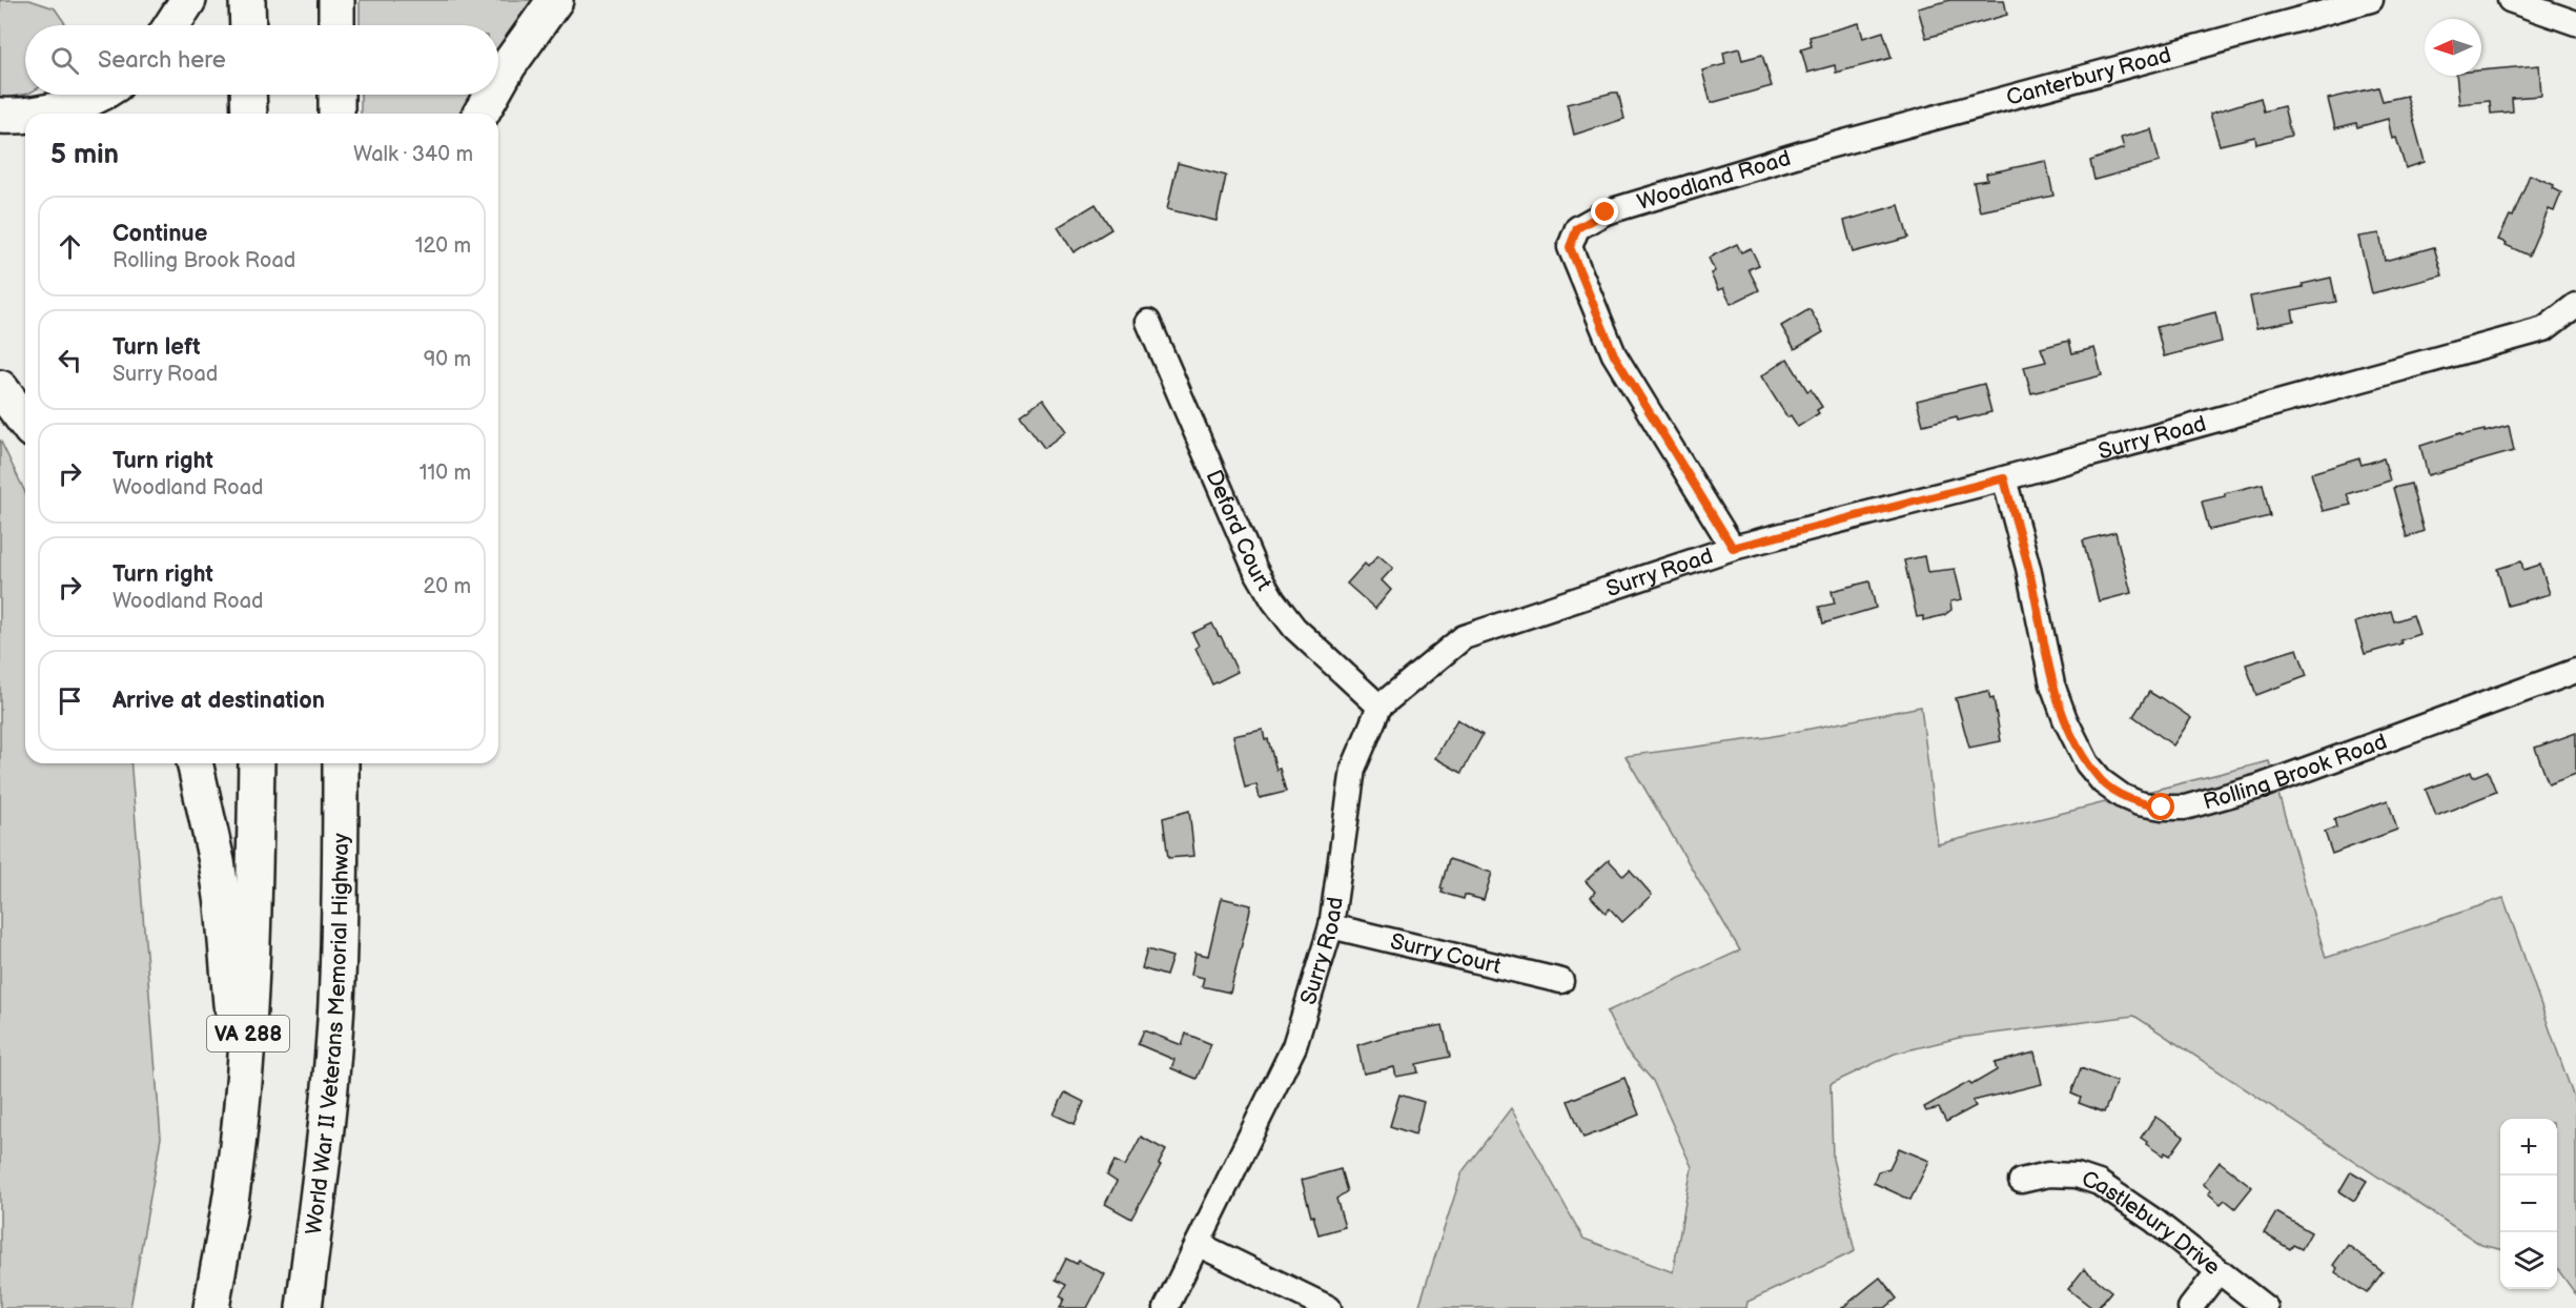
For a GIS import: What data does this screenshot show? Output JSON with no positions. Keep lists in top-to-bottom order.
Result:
{
  "streets": {
    "highway": ["World War II Veterans Memorial Highway", "VA 288"],
    "street": [
      "Canterbury Road",
      "Woodland Road",
      "Surry Road",
      "Deford Court",
      "Rolling Brook Road",
      "Surry Court",
      "Castlebury Drive"
    ]
  },
  "crossings": [
    ["Canterbury Road", "Woodland Road"],
    ["Woodland Road", "Surry Road"],
    ["Surry Road", "Deford Court"],
    ["Surry Road", "Rolling Brook Road"],
    ["Surry Road", "Surry Court"]
  ],
  "north": "left",
  "page": {
    "search": "Search here",
    "heading": ["5 min", "Walk · 340 m"],
    "list": [
      ["Continue", "Rolling Brook Road", "120 m"],
      ["Turn left", "Surry Road", "90 m"],
      ["Turn right", "Woodland Road", "110 m"],
      ["Turn right", "Woodland Road", "20 m"],
      "Arrive at destination"
    ],
    "map_buttons": ["+", "−"]
  }
}
